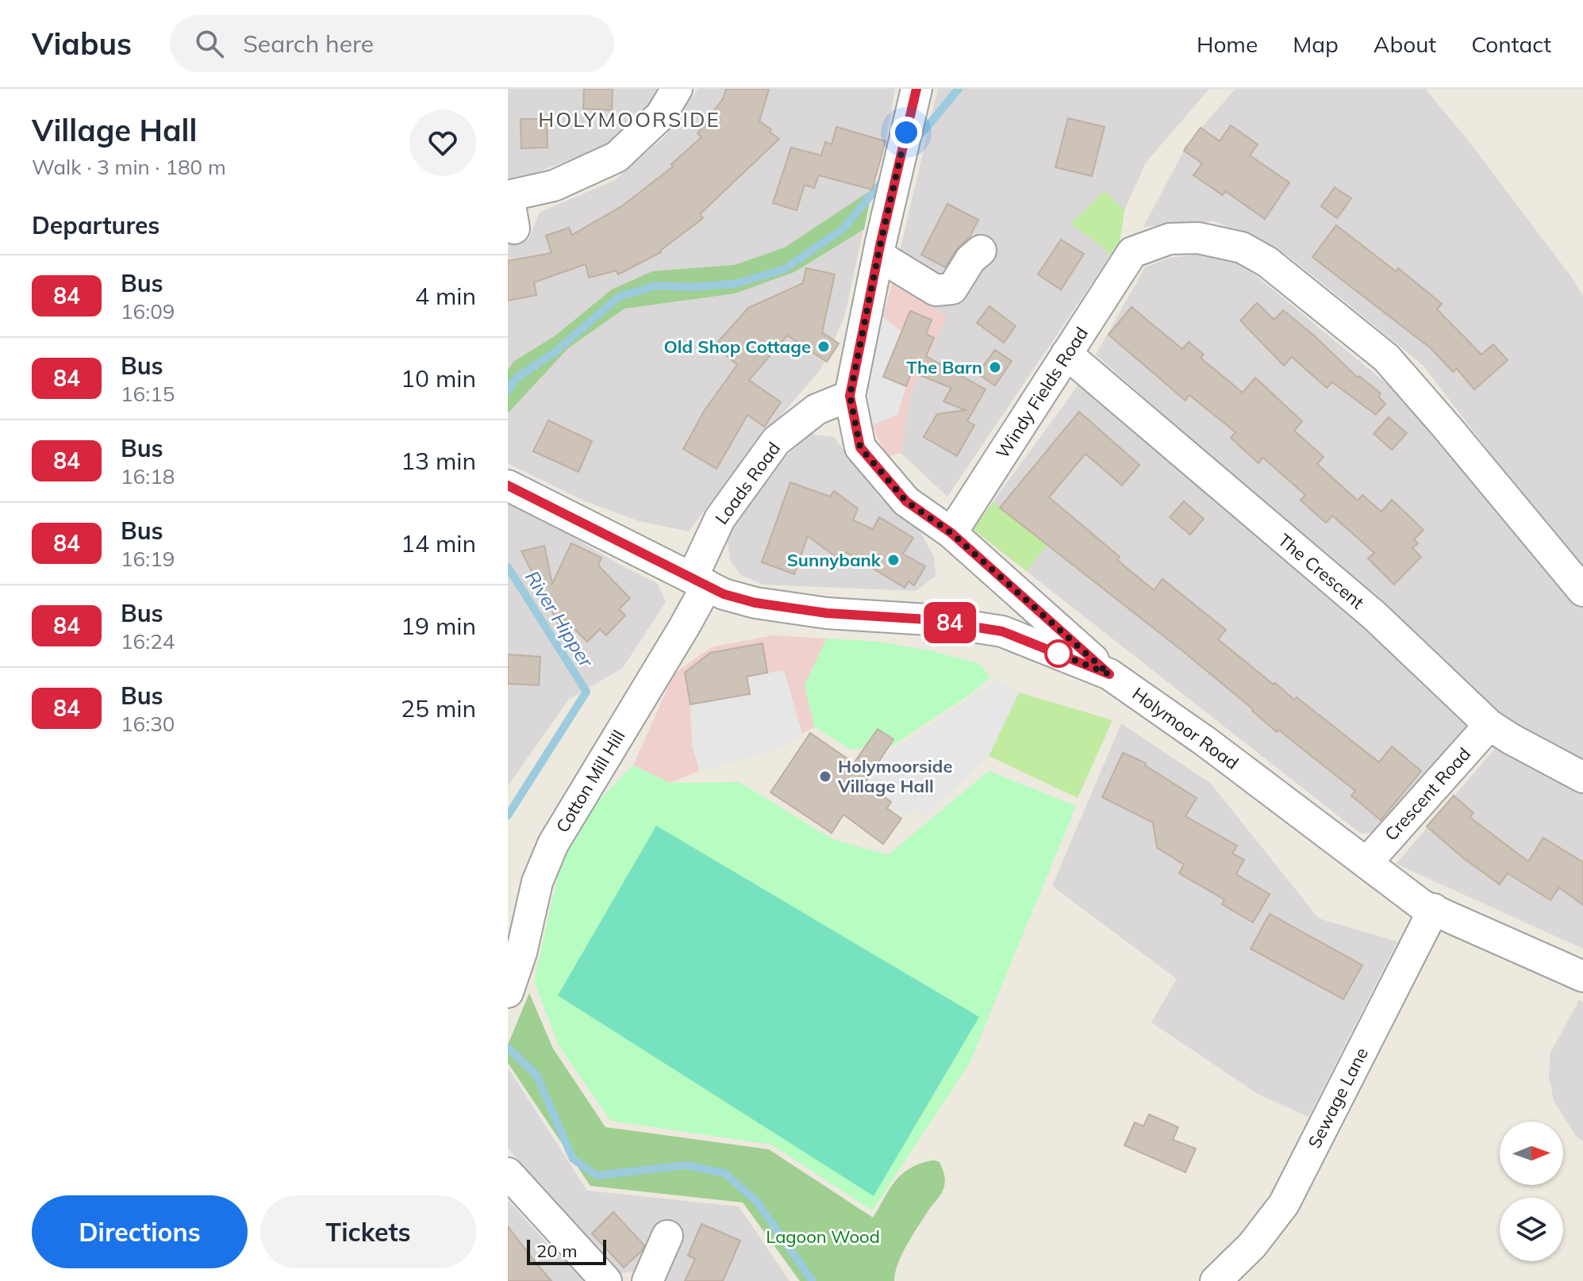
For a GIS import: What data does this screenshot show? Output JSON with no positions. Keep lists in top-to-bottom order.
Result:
{
  "streets": {
    "street": [
      "Windy Fields Road",
      "Loads Road",
      "The Crescent",
      "Holymoor Road",
      "Cotton Mill Hill",
      "Crescent Road",
      "Sewage Lane"
    ]
  },
  "crossings": [
    ["Windy Fields Road", "The Crescent"],
    ["Loads Road", "Holymoor Road"],
    ["Loads Road", "Cotton Mill Hill"],
    ["The Crescent", "Crescent Road"],
    ["Holymoor Road", "Cotton Mill Hill"],
    ["Holymoor Road", "Crescent Road"],
    ["Holymoor Road", "Sewage Lane"]
  ],
  "districts": ["HOLYMOORSIDE"],
  "water": ["River Hipper"],
  "parks": ["Lagoon Wood"],
  "places": [
    "Old Shop Cottage",
    "The Barn",
    "Sunnybank",
    "Holymoorside Village Hall"
  ],
  "lines": ["bus line 84"],
  "scale_bar": "20 m",
  "north": "right",
  "page": {
    "header": "Viabus",
    "search": "Search here",
    "nav": [
      "Home",
      "Map",
      "About",
      "Contact"
    ],
    "heading": [
      ["Village Hall", "Walk · 3 min · 180 m"],
      "Departures"
    ],
    "on_map": "84",
    "list": [
      {
        "mark": "84",
        "name": "Bus",
        "note": "16:09",
        "value": "4 min"
      },
      {
        "mark": "84",
        "name": "Bus",
        "note": "16:15",
        "value": "10 min"
      },
      {
        "mark": "84",
        "name": "Bus",
        "note": "16:18",
        "value": "13 min"
      },
      {
        "mark": "84",
        "name": "Bus",
        "note": "16:19",
        "value": "14 min"
      },
      {
        "mark": "84",
        "name": "Bus",
        "note": "16:24",
        "value": "19 min"
      },
      {
        "mark": "84",
        "name": "Bus",
        "note": "16:30",
        "value": "25 min"
      }
    ],
    "buttons": ["Directions", "Tickets"],
    "scale": "20 m"
  }
}
